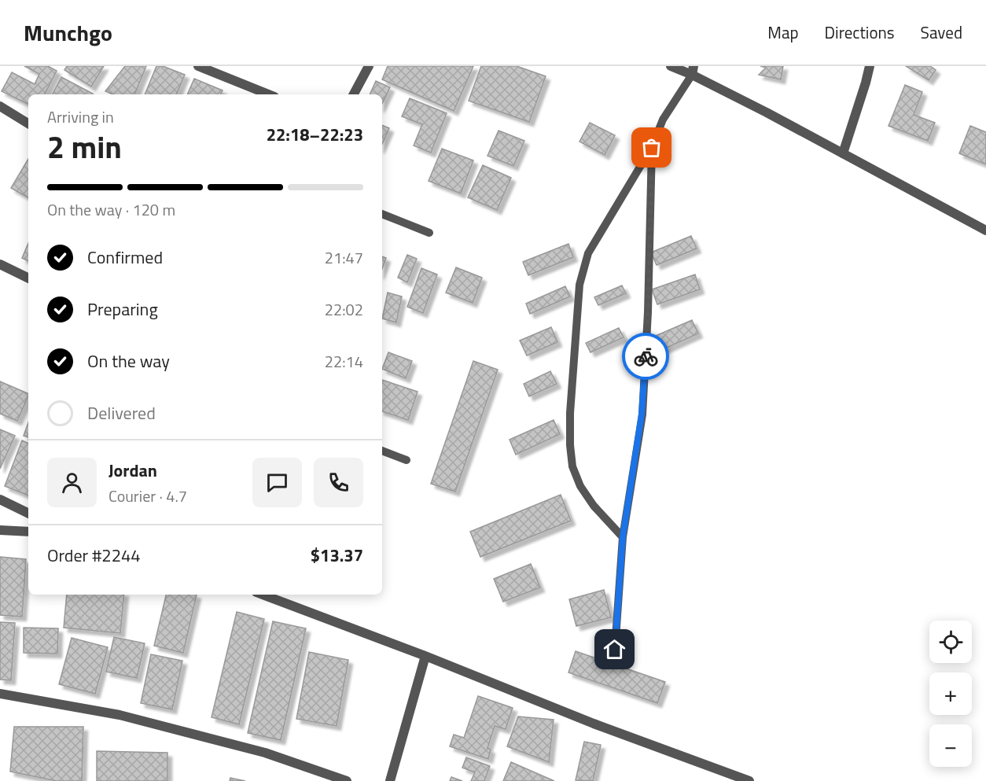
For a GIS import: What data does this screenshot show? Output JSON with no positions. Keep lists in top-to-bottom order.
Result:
{
  "page": {
    "header": "Munchgo",
    "nav": ["Map", "Directions", "Saved"],
    "heading": ["2 min", "Arriving in", "22:18–22:23"],
    "panel": [
      "Jordan",
      "Courier · 4.7",
      "Order #2244",
      "$13.37"
    ],
    "bar": "On the way · 120 m",
    "list": [
      ["Confirmed", "21:47"],
      ["Preparing", "22:02"],
      ["On the way", "22:14"],
      "Delivered"
    ],
    "map_buttons": ["+", "−"]
  }
}
